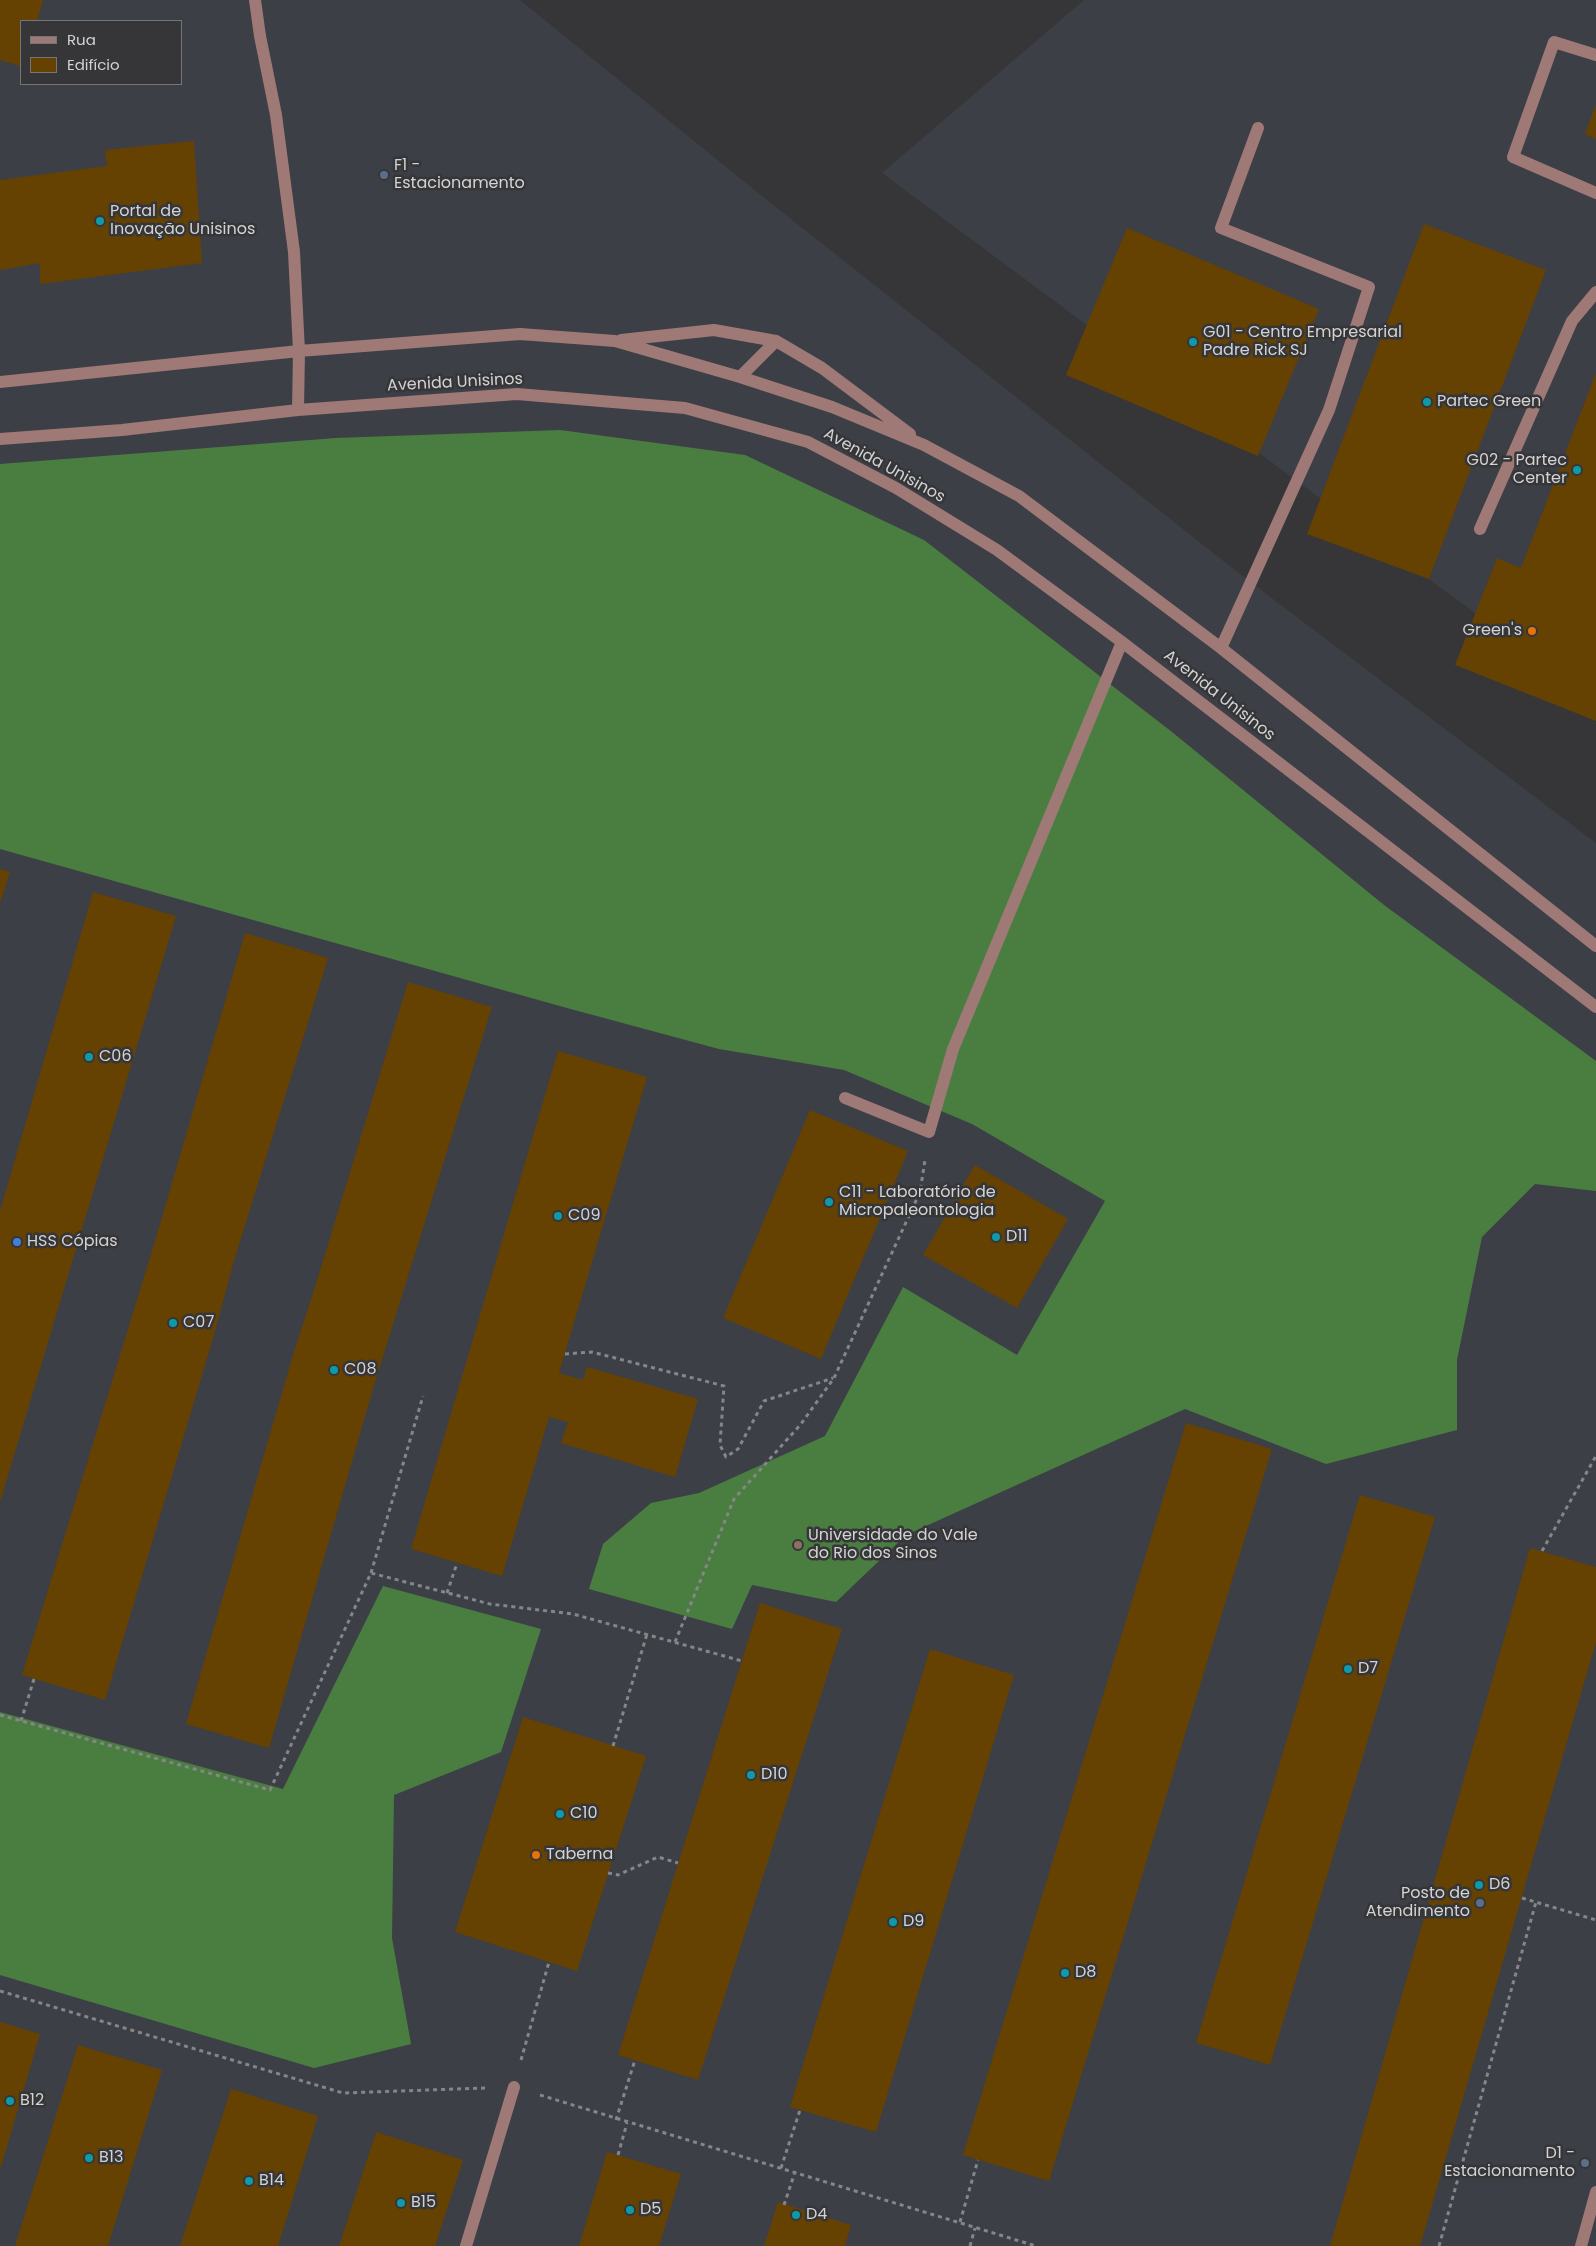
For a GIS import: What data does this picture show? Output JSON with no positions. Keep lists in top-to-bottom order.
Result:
{
  "streets": {
    "lane": ["Avenida Unisinos"]
  },
  "places": [
    "F1 - Estacionamento",
    "Portal de Inovação Unisinos",
    "G01 - Centro Empresarial Padre Rick SJ",
    "Partec Green",
    "G02 - Partec Center",
    "Green's",
    "C06",
    "C11 - Laboratório de Micropaleontologia",
    "C09",
    "D11",
    "HSS Cópias",
    "C07",
    "C08",
    "Universidade do Vale do Rio dos Sinos",
    "D7",
    "D10",
    "C10",
    "Taberna",
    "D6",
    "Posto de Atendimento",
    "D9",
    "D8",
    "B12",
    "B13",
    "D1 - Estacionamento",
    "B14",
    "B15",
    "D5",
    "D4"
  ],
  "legend": ["Rua", "Edifício"]
}
